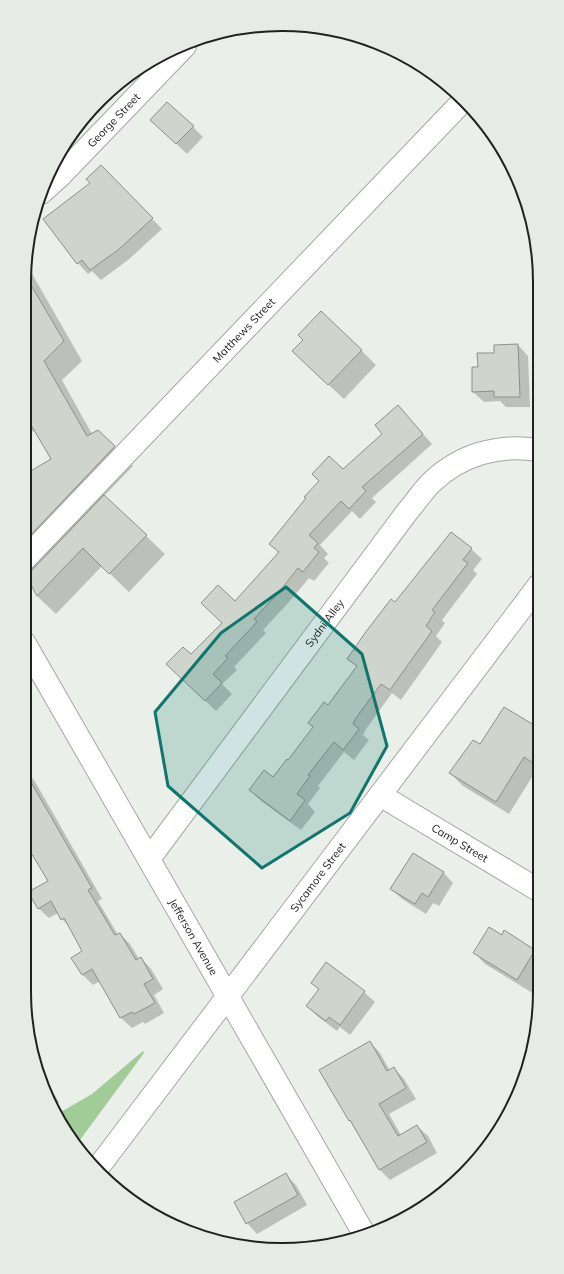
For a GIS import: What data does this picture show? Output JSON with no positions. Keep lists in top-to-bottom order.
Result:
{
  "streets": {
    "street": [
      "George Street",
      "Matthews Street",
      "Sydni Alley",
      "Camp Street",
      "Sycamore Street",
      "Jefferson Avenue"
    ]
  },
  "crossings": [
    ["Sydni Alley", "Jefferson Avenue"],
    ["Camp Street", "Sycamore Street"],
    ["Sycamore Street", "Jefferson Avenue"]
  ]
}
